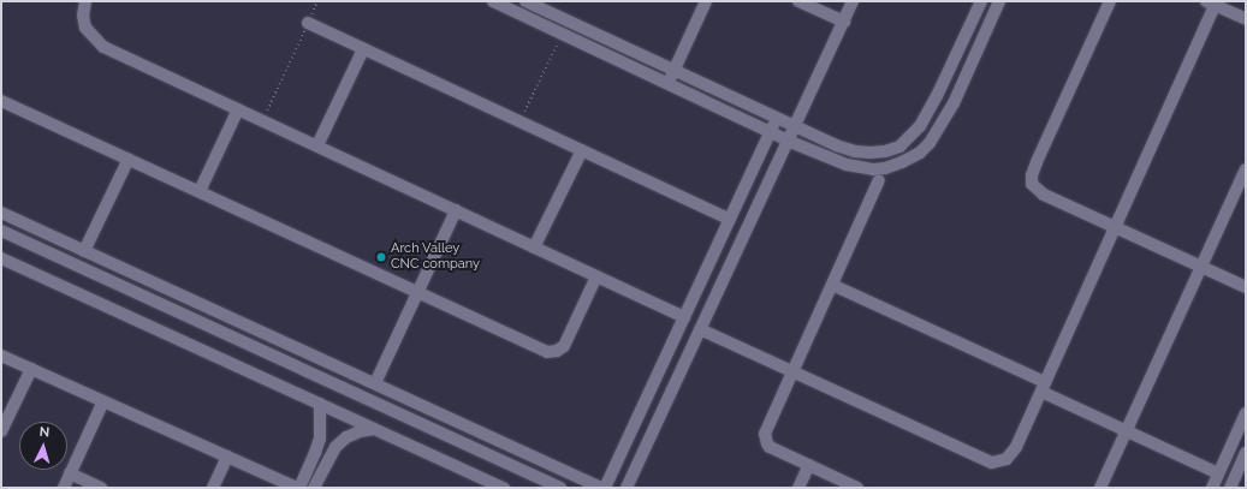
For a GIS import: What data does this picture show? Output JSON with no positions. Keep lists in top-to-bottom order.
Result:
{
  "places": ["Arch Valley CNC company"],
  "north": "top"
}
